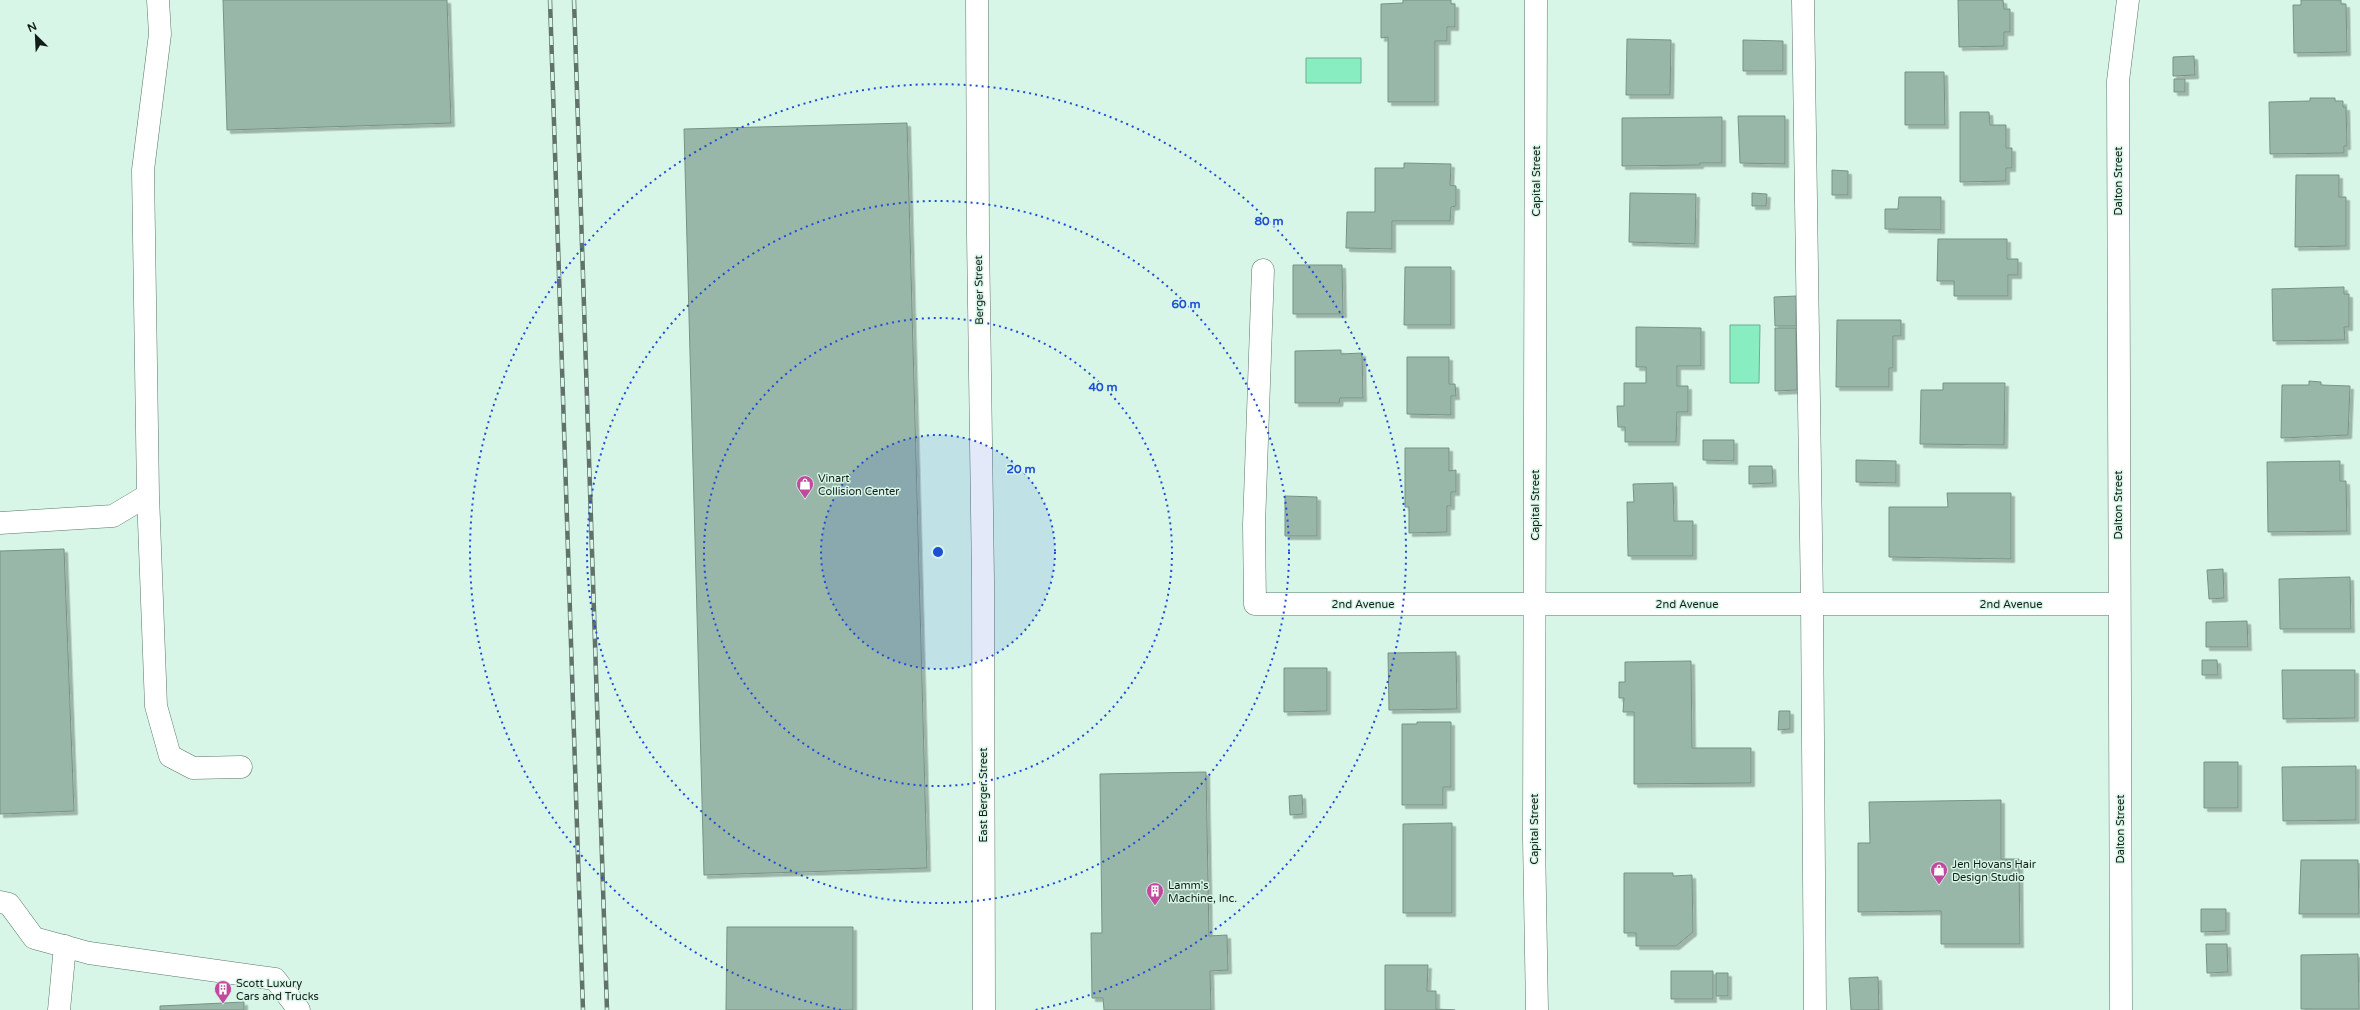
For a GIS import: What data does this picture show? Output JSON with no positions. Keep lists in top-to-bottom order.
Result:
{
  "streets": {
    "street": [
      "Capital Street",
      "Dalton Street",
      "Berger Street",
      "2nd Avenue",
      "East Berger Street"
    ]
  },
  "crossings": [
    ["Capital Street", "2nd Avenue"],
    ["Dalton Street", "2nd Avenue"],
    ["Berger Street", "East Berger Street"]
  ],
  "places": {
    "shop": ["Vinart Collision Center", "Jen Hovans Hair Design Studio"],
    "building": ["Lamm's Machine, Inc.", "Scott Luxury Cars and Trucks"]
  },
  "north": "top left",
  "rings": [
    "80 m",
    "60 m",
    "40 m",
    "20 m"
  ]
}
